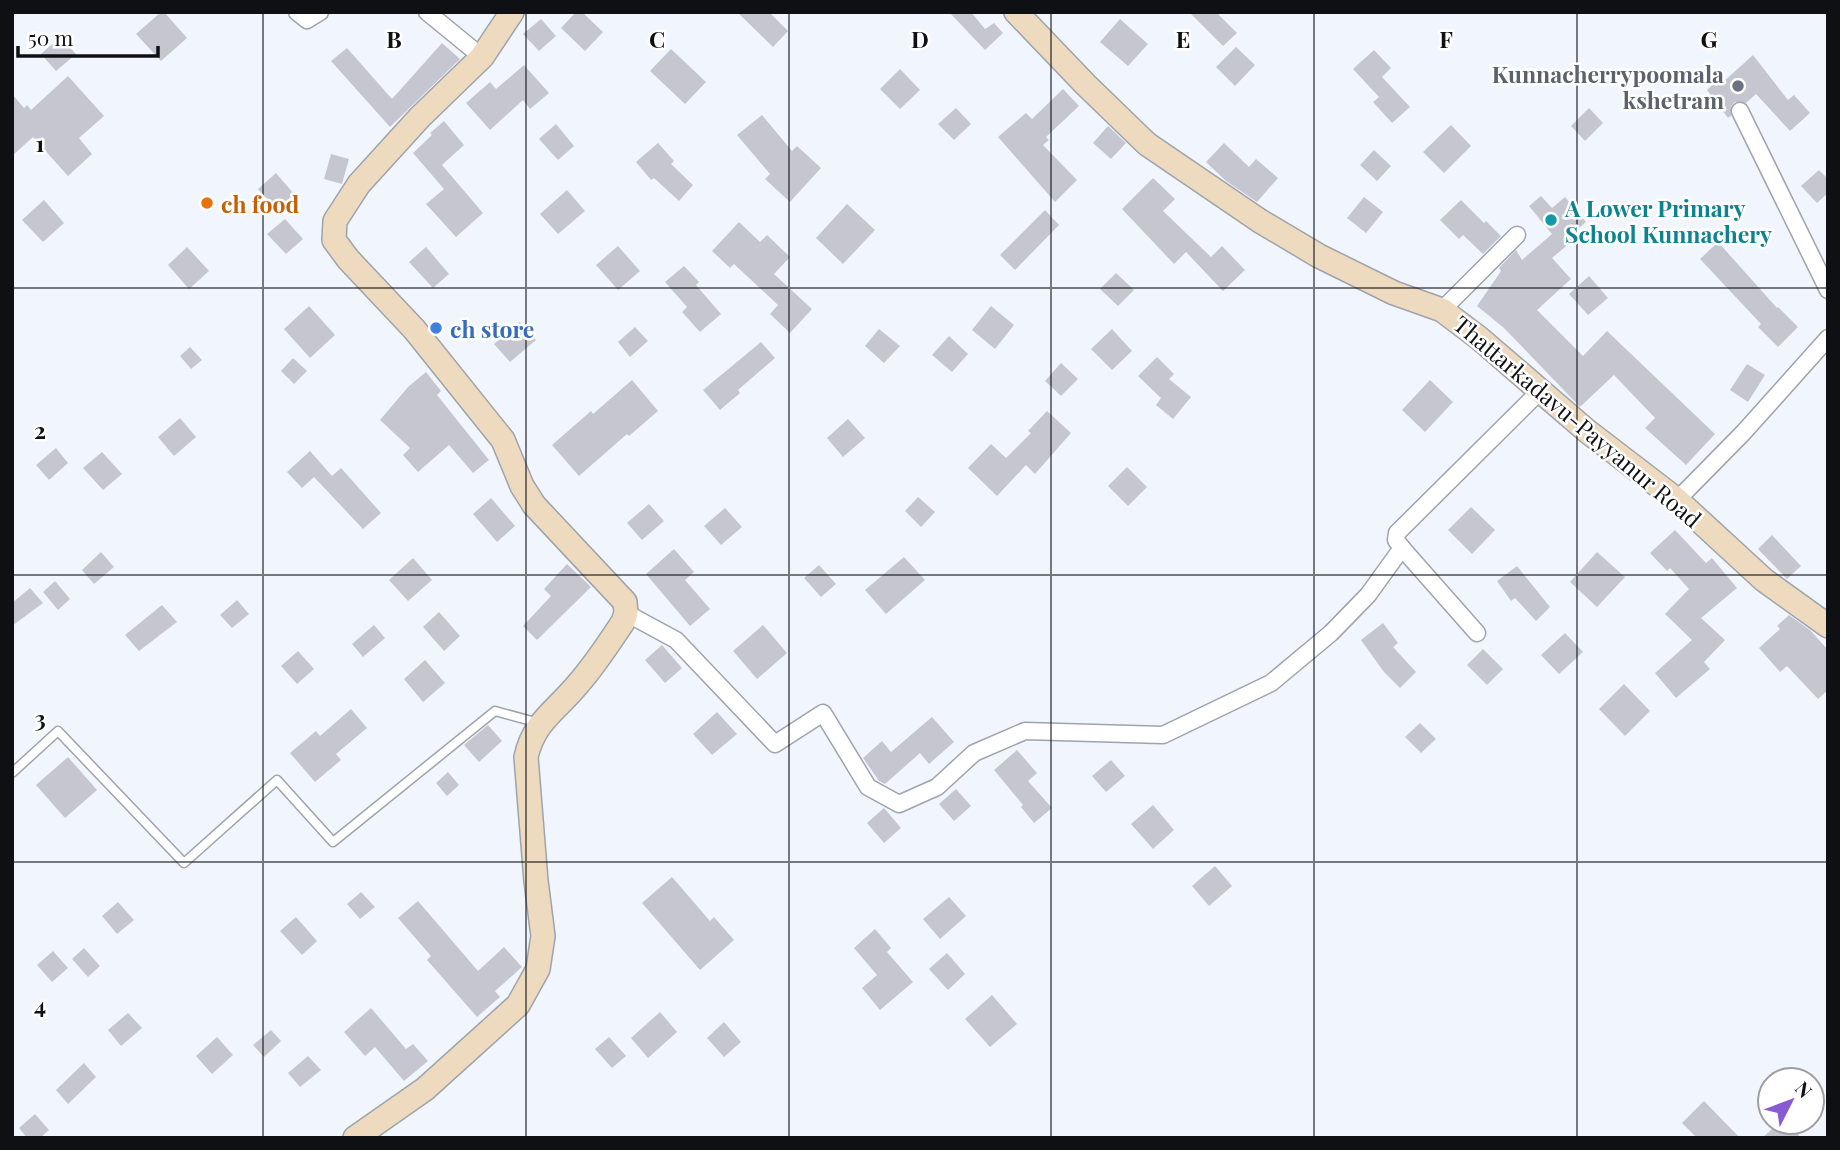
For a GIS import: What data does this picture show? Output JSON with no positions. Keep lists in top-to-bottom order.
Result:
{
  "streets": {
    "main road": ["Thattarkadavu-Payyanur Road"]
  },
  "places": [
    "Kunnacherrypoomala kshetram",
    "ch food",
    "A Lower Primary School Kunnachery",
    "ch store"
  ],
  "scale_bar": "50 m",
  "north": "top right",
  "grid": {
    "columns": [
      "B",
      "C",
      "D",
      "E",
      "F",
      "G"
    ],
    "rows": [
      "1",
      "2",
      "3",
      "4"
    ]
  }
}
